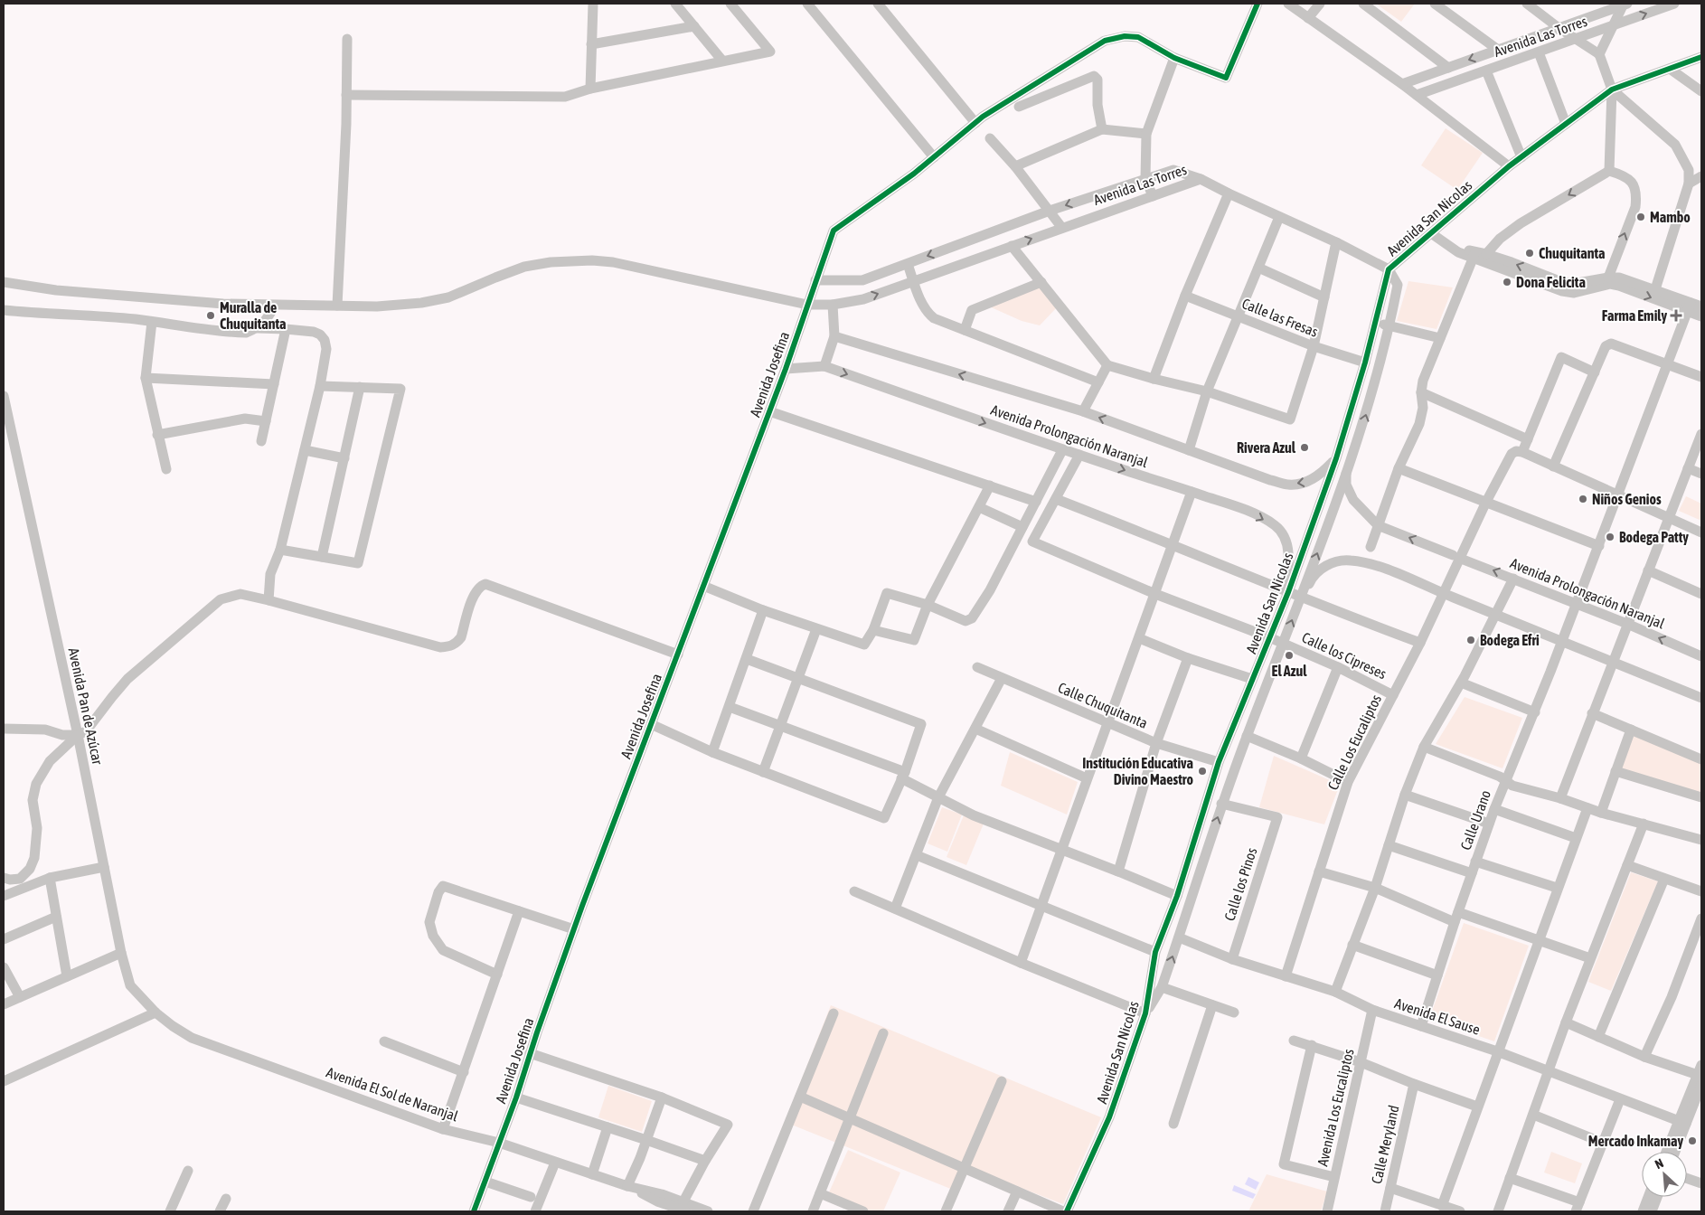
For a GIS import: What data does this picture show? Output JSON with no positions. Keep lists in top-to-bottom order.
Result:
{
  "streets": {
    "street": [
      "Avenida Las Torres",
      "Avenida San Nicolas",
      "Calle las Fresas",
      "Avenida Josefina",
      "Avenida Prolongación Naranjal",
      "Calle los Cipreses",
      "Calle Chuquitanta",
      "Avenida Pan de Azúcar",
      "Calle Los Eucaliptos",
      "Calle Urano",
      "Calle los Pinos",
      "Avenida El Sause",
      "Avenida El Sol de Naranjal",
      "Avenida Los Eucaliptos",
      "Calle Meryland"
    ]
  },
  "crossings": [
    ["Avenida Las Torres", "Avenida Josefina"],
    ["Avenida San Nicolas", "Calle las Fresas"],
    ["Avenida San Nicolas", "Avenida Prolongación Naranjal"],
    ["Avenida San Nicolas", "Calle los Cipreses"],
    ["Avenida San Nicolas", "Calle Chuquitanta"],
    ["Avenida San Nicolas", "Calle los Pinos"],
    ["Avenida San Nicolas", "Avenida El Sause"],
    ["Avenida Josefina", "Avenida Prolongación Naranjal"],
    ["Avenida Josefina", "Avenida El Sol de Naranjal"],
    ["Avenida Prolongación Naranjal", "Calle Los Eucaliptos"],
    ["Avenida Prolongación Naranjal", "Calle Urano"],
    ["Calle los Cipreses", "Calle Los Eucaliptos"],
    ["Avenida Pan de Azúcar", "Avenida El Sol de Naranjal"],
    ["Calle Los Eucaliptos", "Avenida El Sause"],
    ["Calle Urano", "Avenida El Sause"],
    ["Calle los Pinos", "Avenida El Sause"],
    ["Avenida El Sause", "Avenida Los Eucaliptos"]
  ],
  "places": {
    "other": [
      "Mambo",
      "Chuquitanta",
      "Dona Felicita",
      "Muralla de Chuquitanta",
      "Rivera Azul",
      "Niños Genios",
      "Bodega Patty",
      "Bodega Efri",
      "El Azul",
      "Institución Educativa Divino Maestro",
      "Mercado Inkamay"
    ],
    "health": ["Farma Emily"]
  },
  "north": "top left"
}
